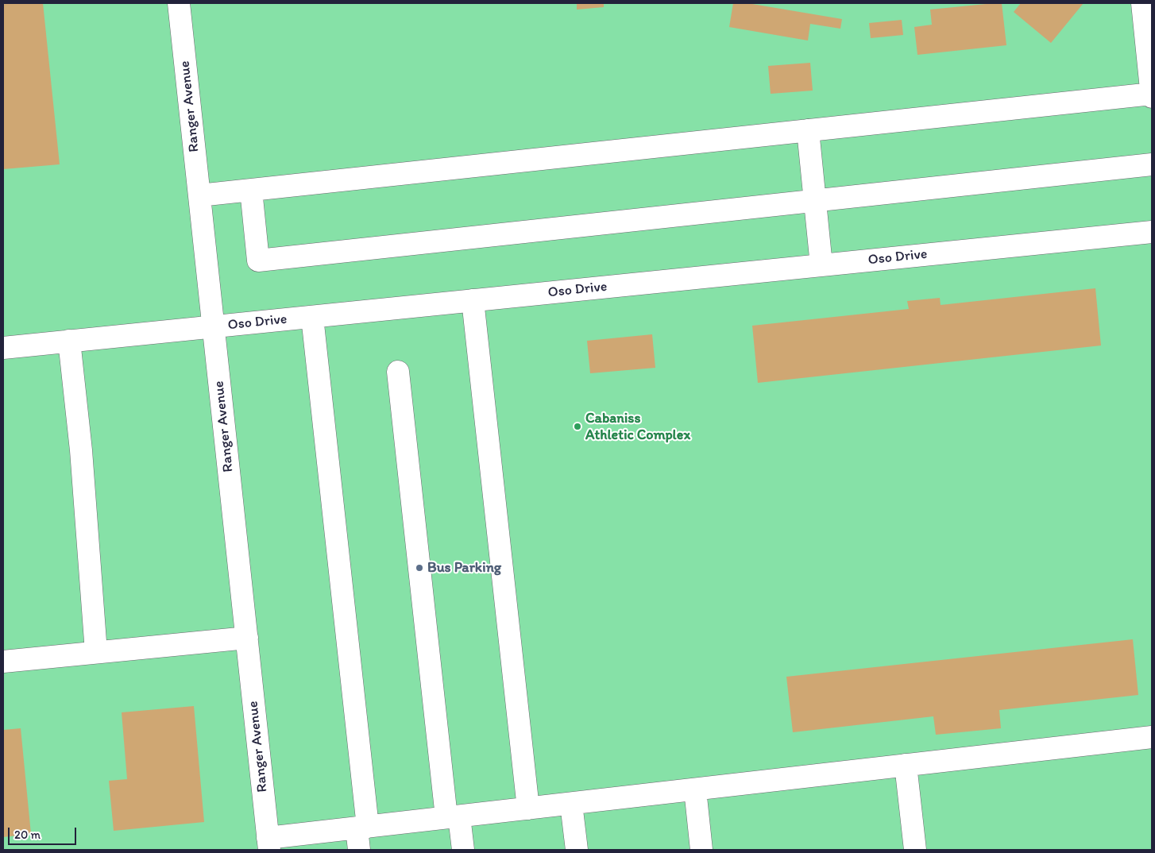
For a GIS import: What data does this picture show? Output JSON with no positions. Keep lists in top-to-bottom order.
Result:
{
  "streets": {
    "street": ["Ranger Avenue", "Oso Drive"]
  },
  "crossings": [
    ["Ranger Avenue", "Oso Drive"]
  ],
  "places": ["Cabaniss Athletic Complex", "Bus Parking"],
  "scale_bar": "20 m"
}
